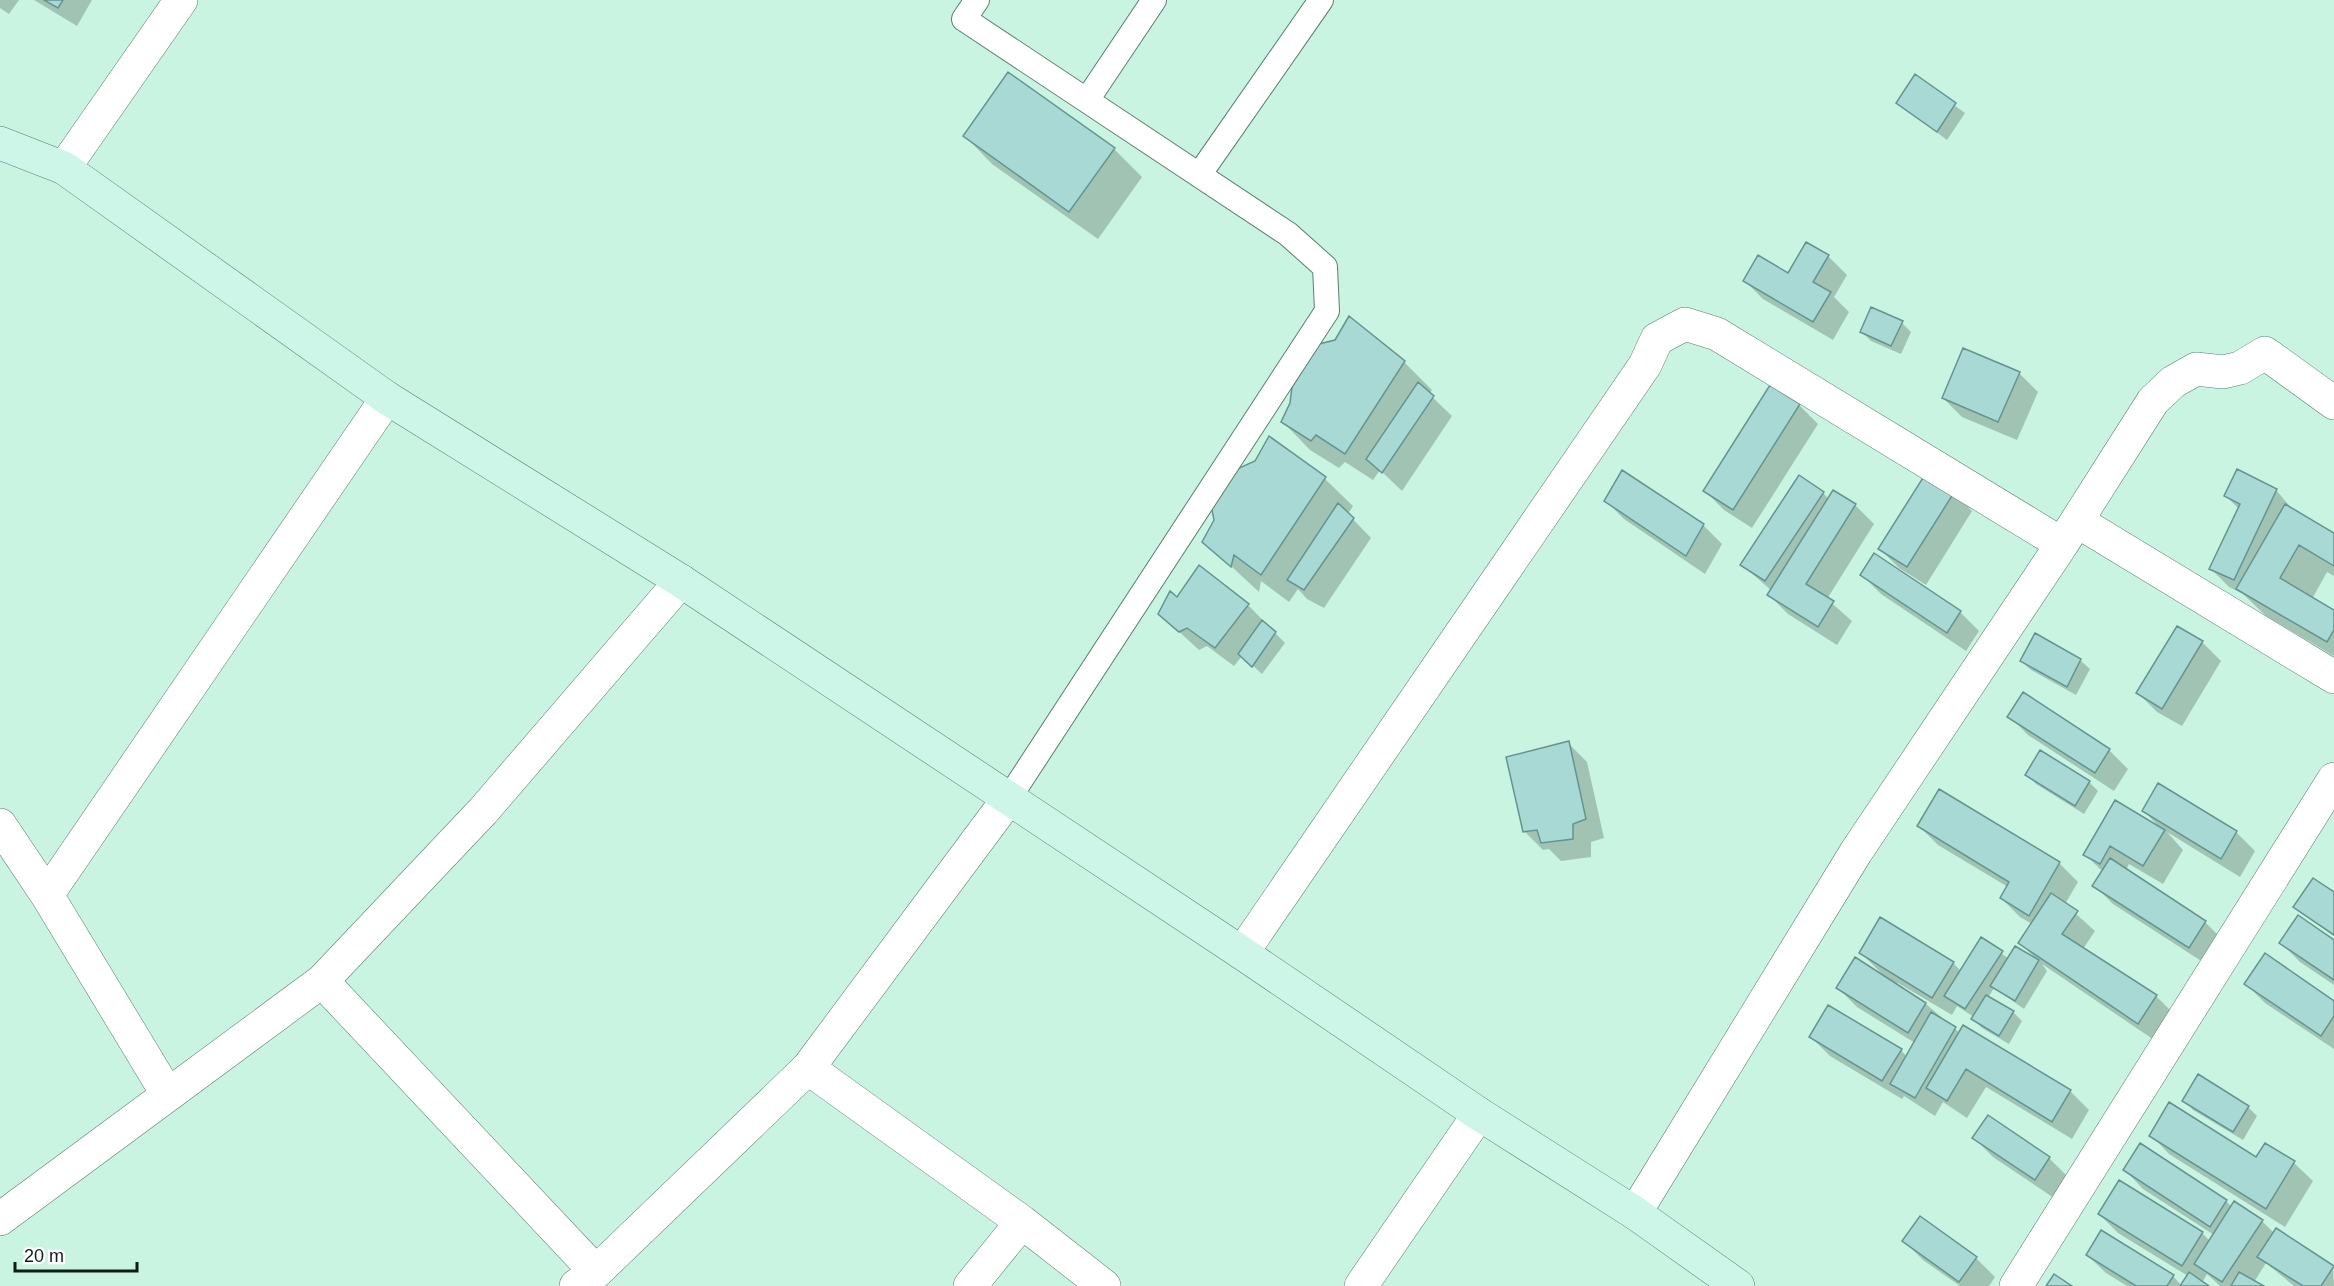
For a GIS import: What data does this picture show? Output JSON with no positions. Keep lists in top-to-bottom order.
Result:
{
  "scale_bar": "20 m"
}
